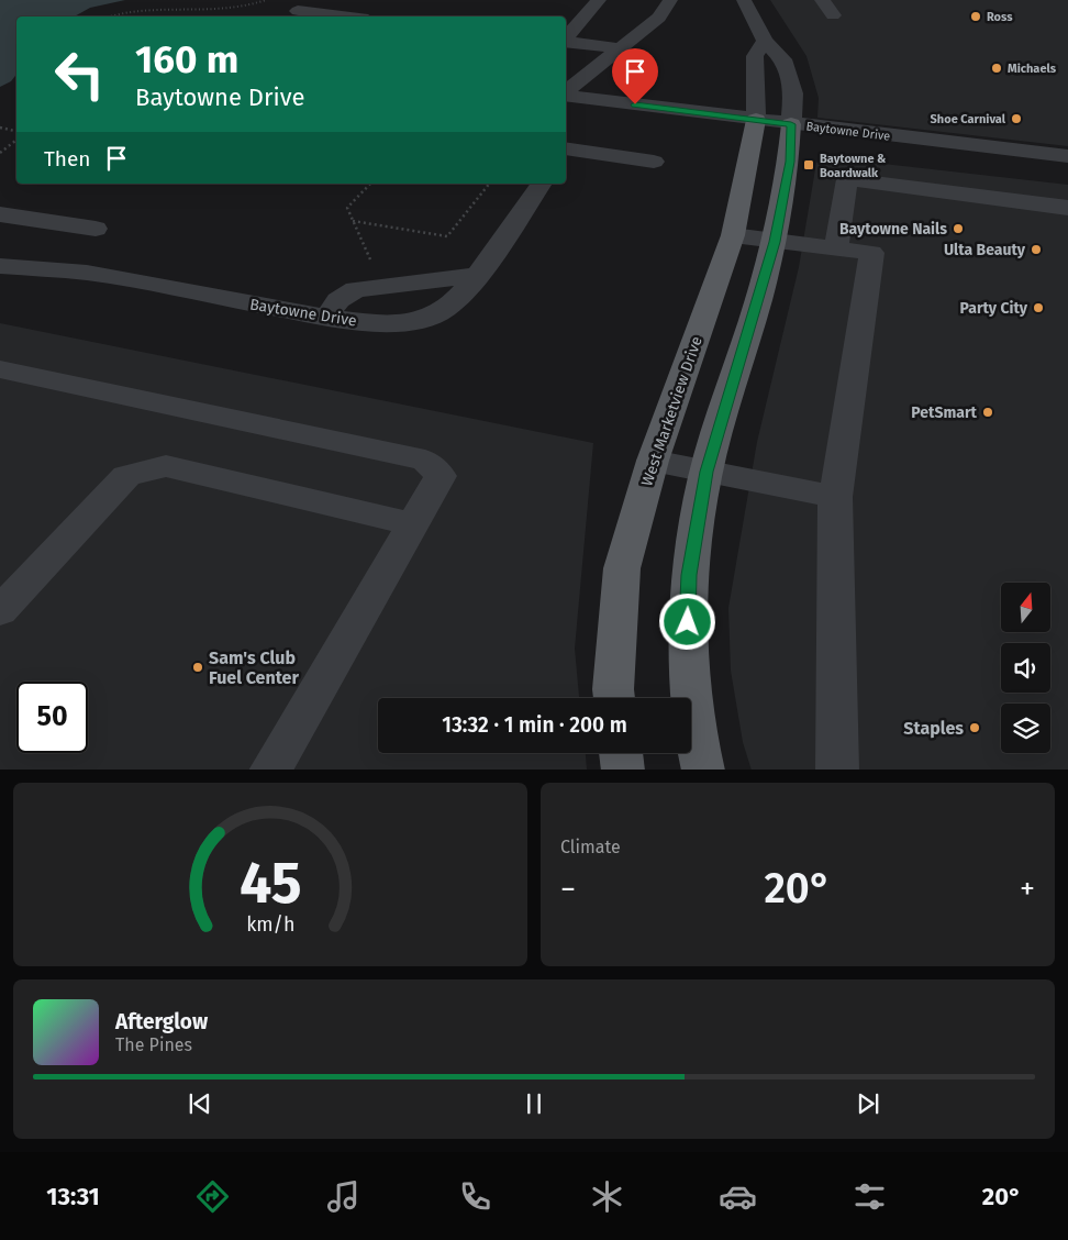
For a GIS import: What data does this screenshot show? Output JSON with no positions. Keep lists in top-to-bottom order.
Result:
{
  "streets": {
    "main road": ["West Marketview Drive"],
    "street": ["Baytowne Drive"]
  },
  "crossings": [
    ["Baytowne Drive", "West Marketview Drive"]
  ],
  "places": {
    "other": [
      "Ross",
      "Michaels",
      "Shoe Carnival",
      "Baytowne Nails",
      "Ulta Beauty",
      "Party City",
      "PetSmart",
      "Sam's Club Fuel Center",
      "Staples"
    ],
    "transit": ["Baytowne & Boardwalk"]
  },
  "north": "top",
  "page": {
    "turn": ["160 m", "Baytowne Drive"],
    "then": "Then",
    "limit": "50",
    "trip": "13:32 · 1 min · 200 m",
    "tile": "Climate",
    "heat": ["−", "20°", "+"],
    "song": ["Afterglow", "The Pines"],
    "tabs": ["13:31", "20°"],
    "gauge": ["45", "km/h"]
  }
}
